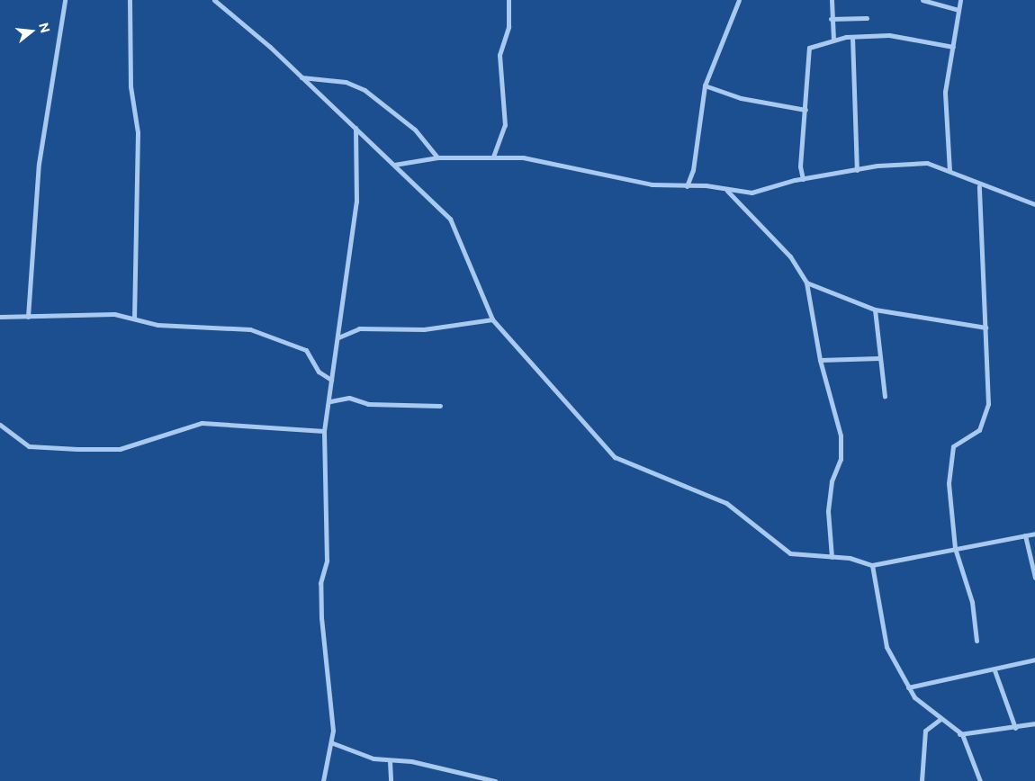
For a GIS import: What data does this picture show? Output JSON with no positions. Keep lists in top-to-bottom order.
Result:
{
  "north": "right"
}
